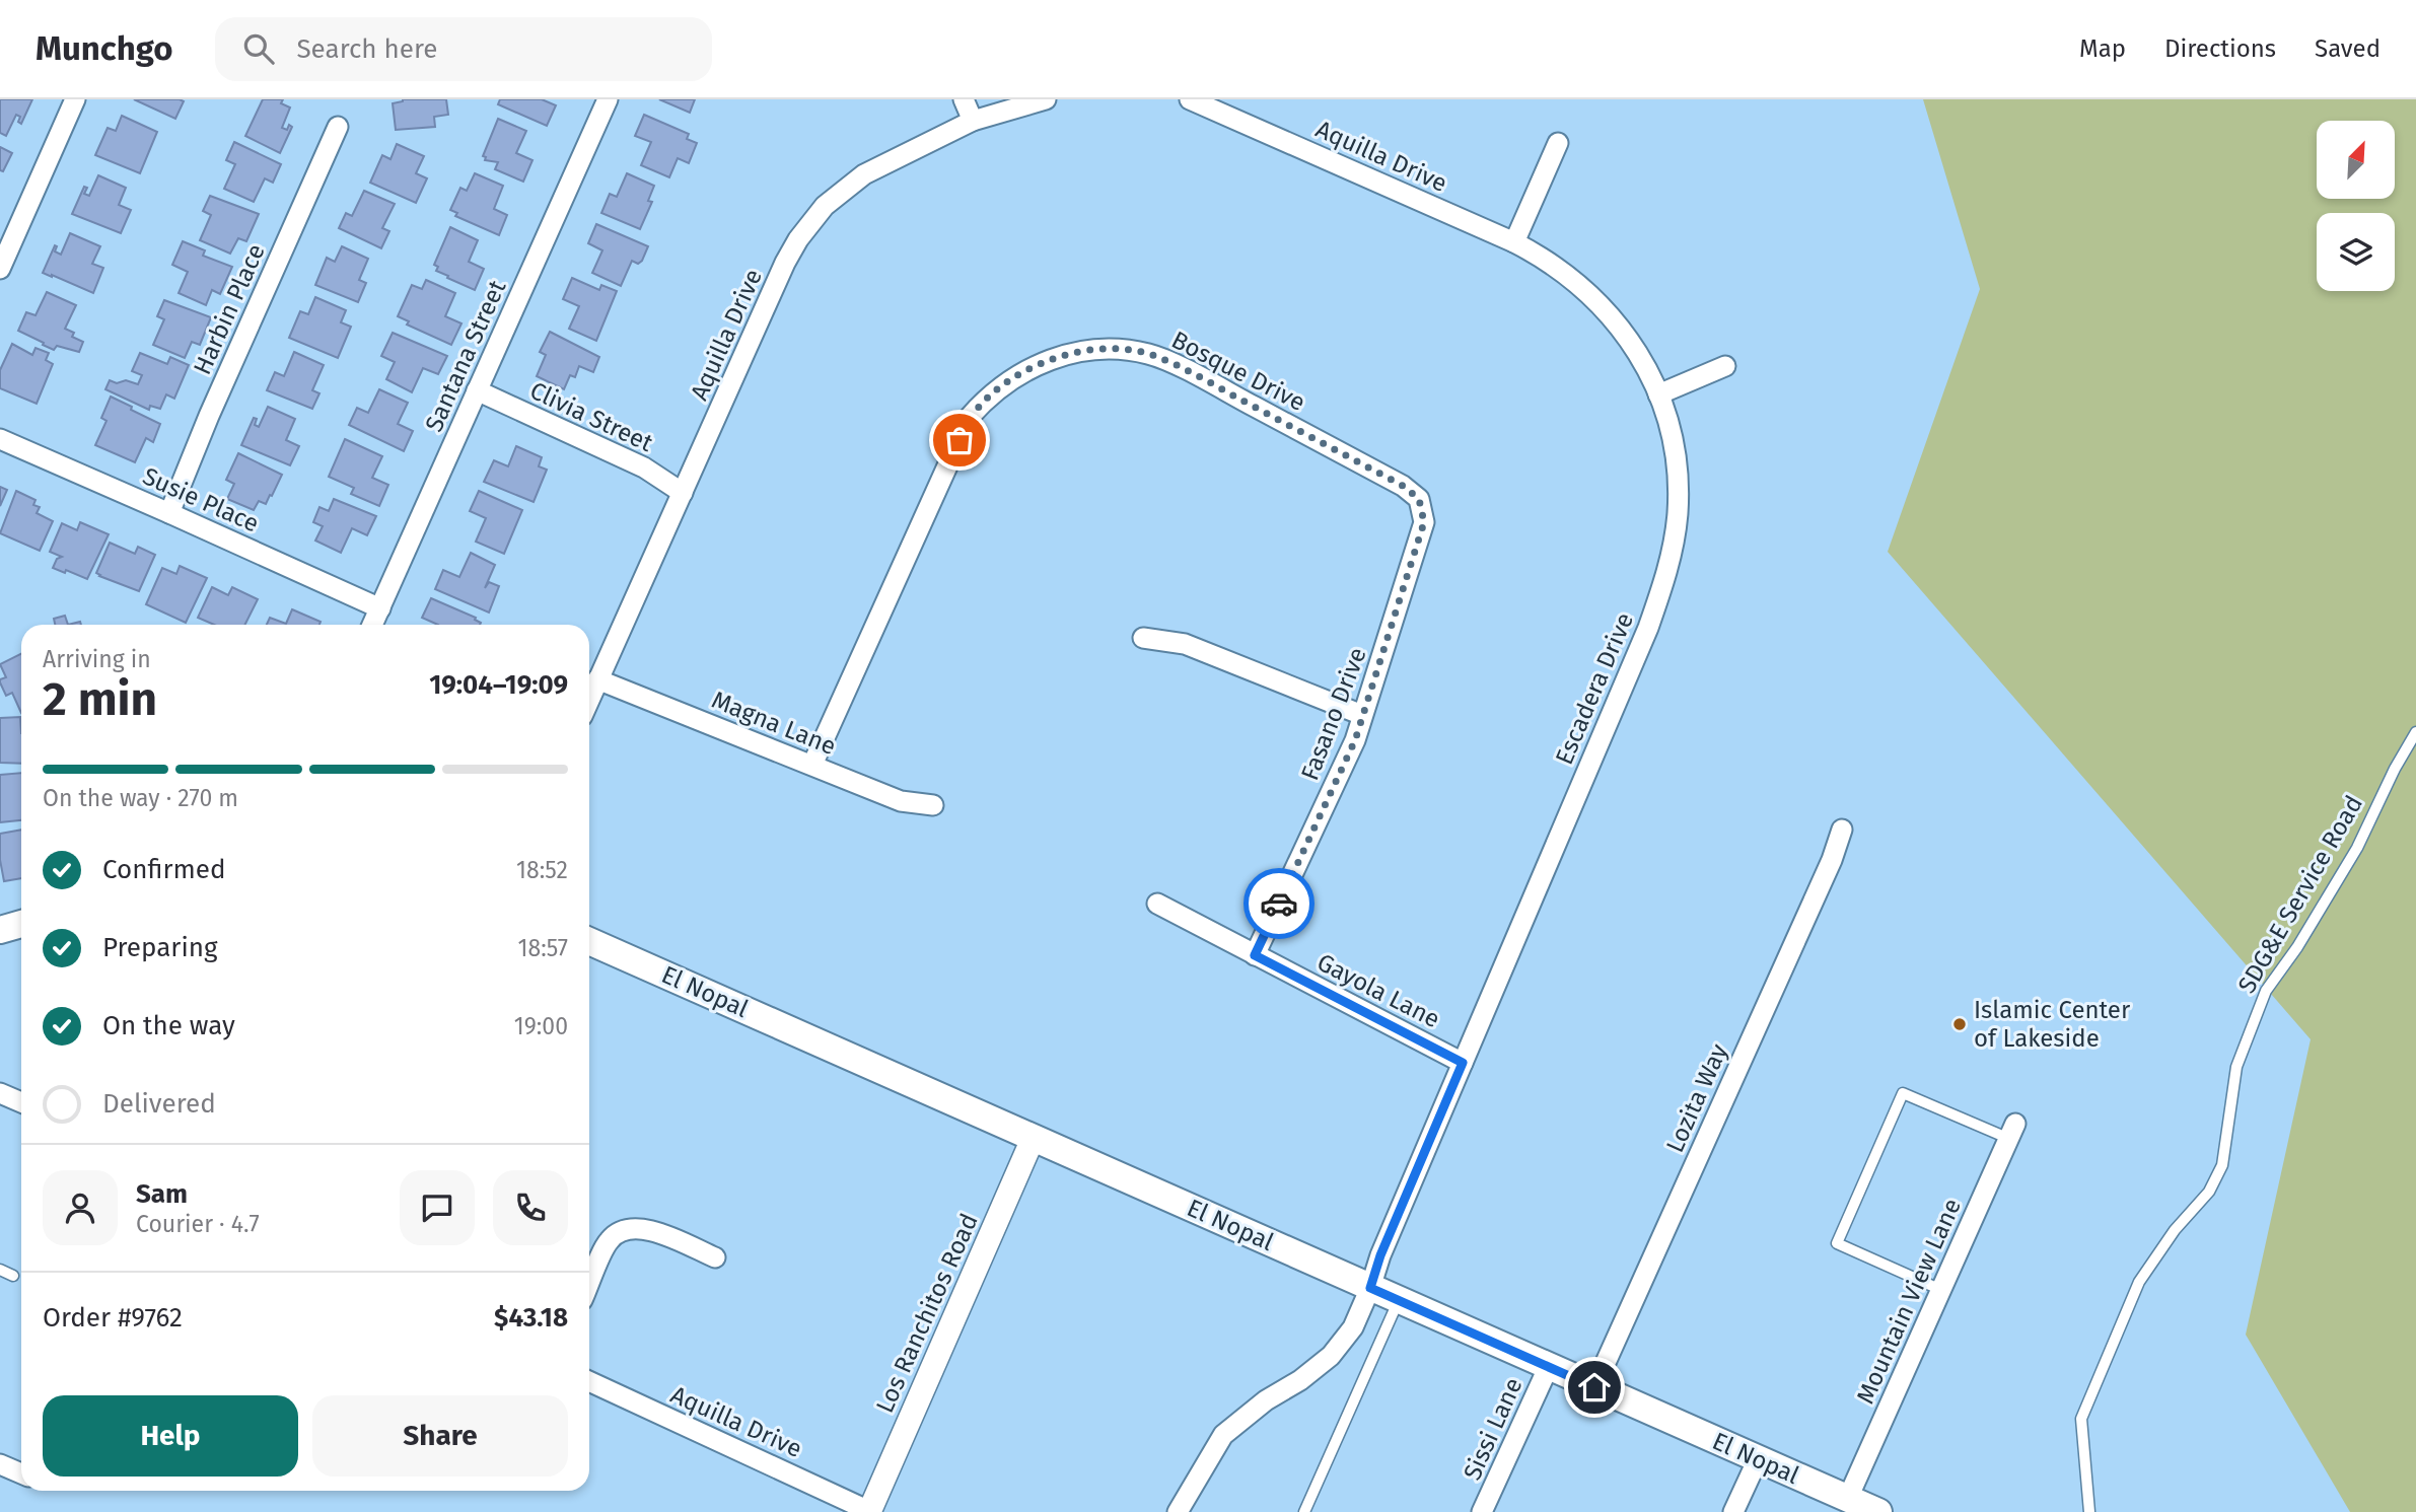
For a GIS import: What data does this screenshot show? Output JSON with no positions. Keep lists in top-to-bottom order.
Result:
{
  "streets": {
    "main road": ["El Nopal"],
    "street": [
      "Aquilla Drive",
      "Harbin Place",
      "Santana Street",
      "Bosque Drive",
      "Clivia Street",
      "Susie Place",
      "Escadera Drive",
      "Fasano Drive",
      "Magna Lane",
      "Gayola Lane",
      "Lozita Way",
      "Mountain View Lane",
      "Los Ranchitos Road",
      "Sissi Lane"
    ],
    "lane": ["SDG&E Service Road"]
  },
  "crossings": [
    ["Aquilla Drive", "Clivia Street"],
    ["Aquilla Drive", "Escadera Drive"],
    ["Aquilla Drive", "Magna Lane"],
    ["Aquilla Drive", "Los Ranchitos Road"],
    ["Harbin Place", "Susie Place"],
    ["Santana Street", "Clivia Street"],
    ["Santana Street", "Susie Place"],
    ["Bosque Drive", "Fasano Drive"],
    ["Bosque Drive", "Magna Lane"],
    ["Escadera Drive", "Gayola Lane"],
    ["Escadera Drive", "El Nopal"],
    ["Fasano Drive", "Gayola Lane"],
    ["El Nopal", "Lozita Way"],
    ["El Nopal", "Mountain View Lane"],
    ["El Nopal", "Los Ranchitos Road"],
    ["El Nopal", "Sissi Lane"]
  ],
  "places": ["Islamic Center of Lakeside"],
  "north": "top right",
  "page": {
    "header": "Munchgo",
    "search": "Search here",
    "nav": ["Map", "Directions", "Saved"],
    "heading": ["2 min", "Arriving in", "19:04–19:09"],
    "panel": [
      "Sam",
      "Courier · 4.7",
      "Order #9762",
      "$43.18"
    ],
    "bar": "On the way · 270 m",
    "list": [
      ["Confirmed", "18:52"],
      ["Preparing", "18:57"],
      ["On the way", "19:00"],
      "Delivered"
    ],
    "buttons": ["Help", "Share"]
  }
}
